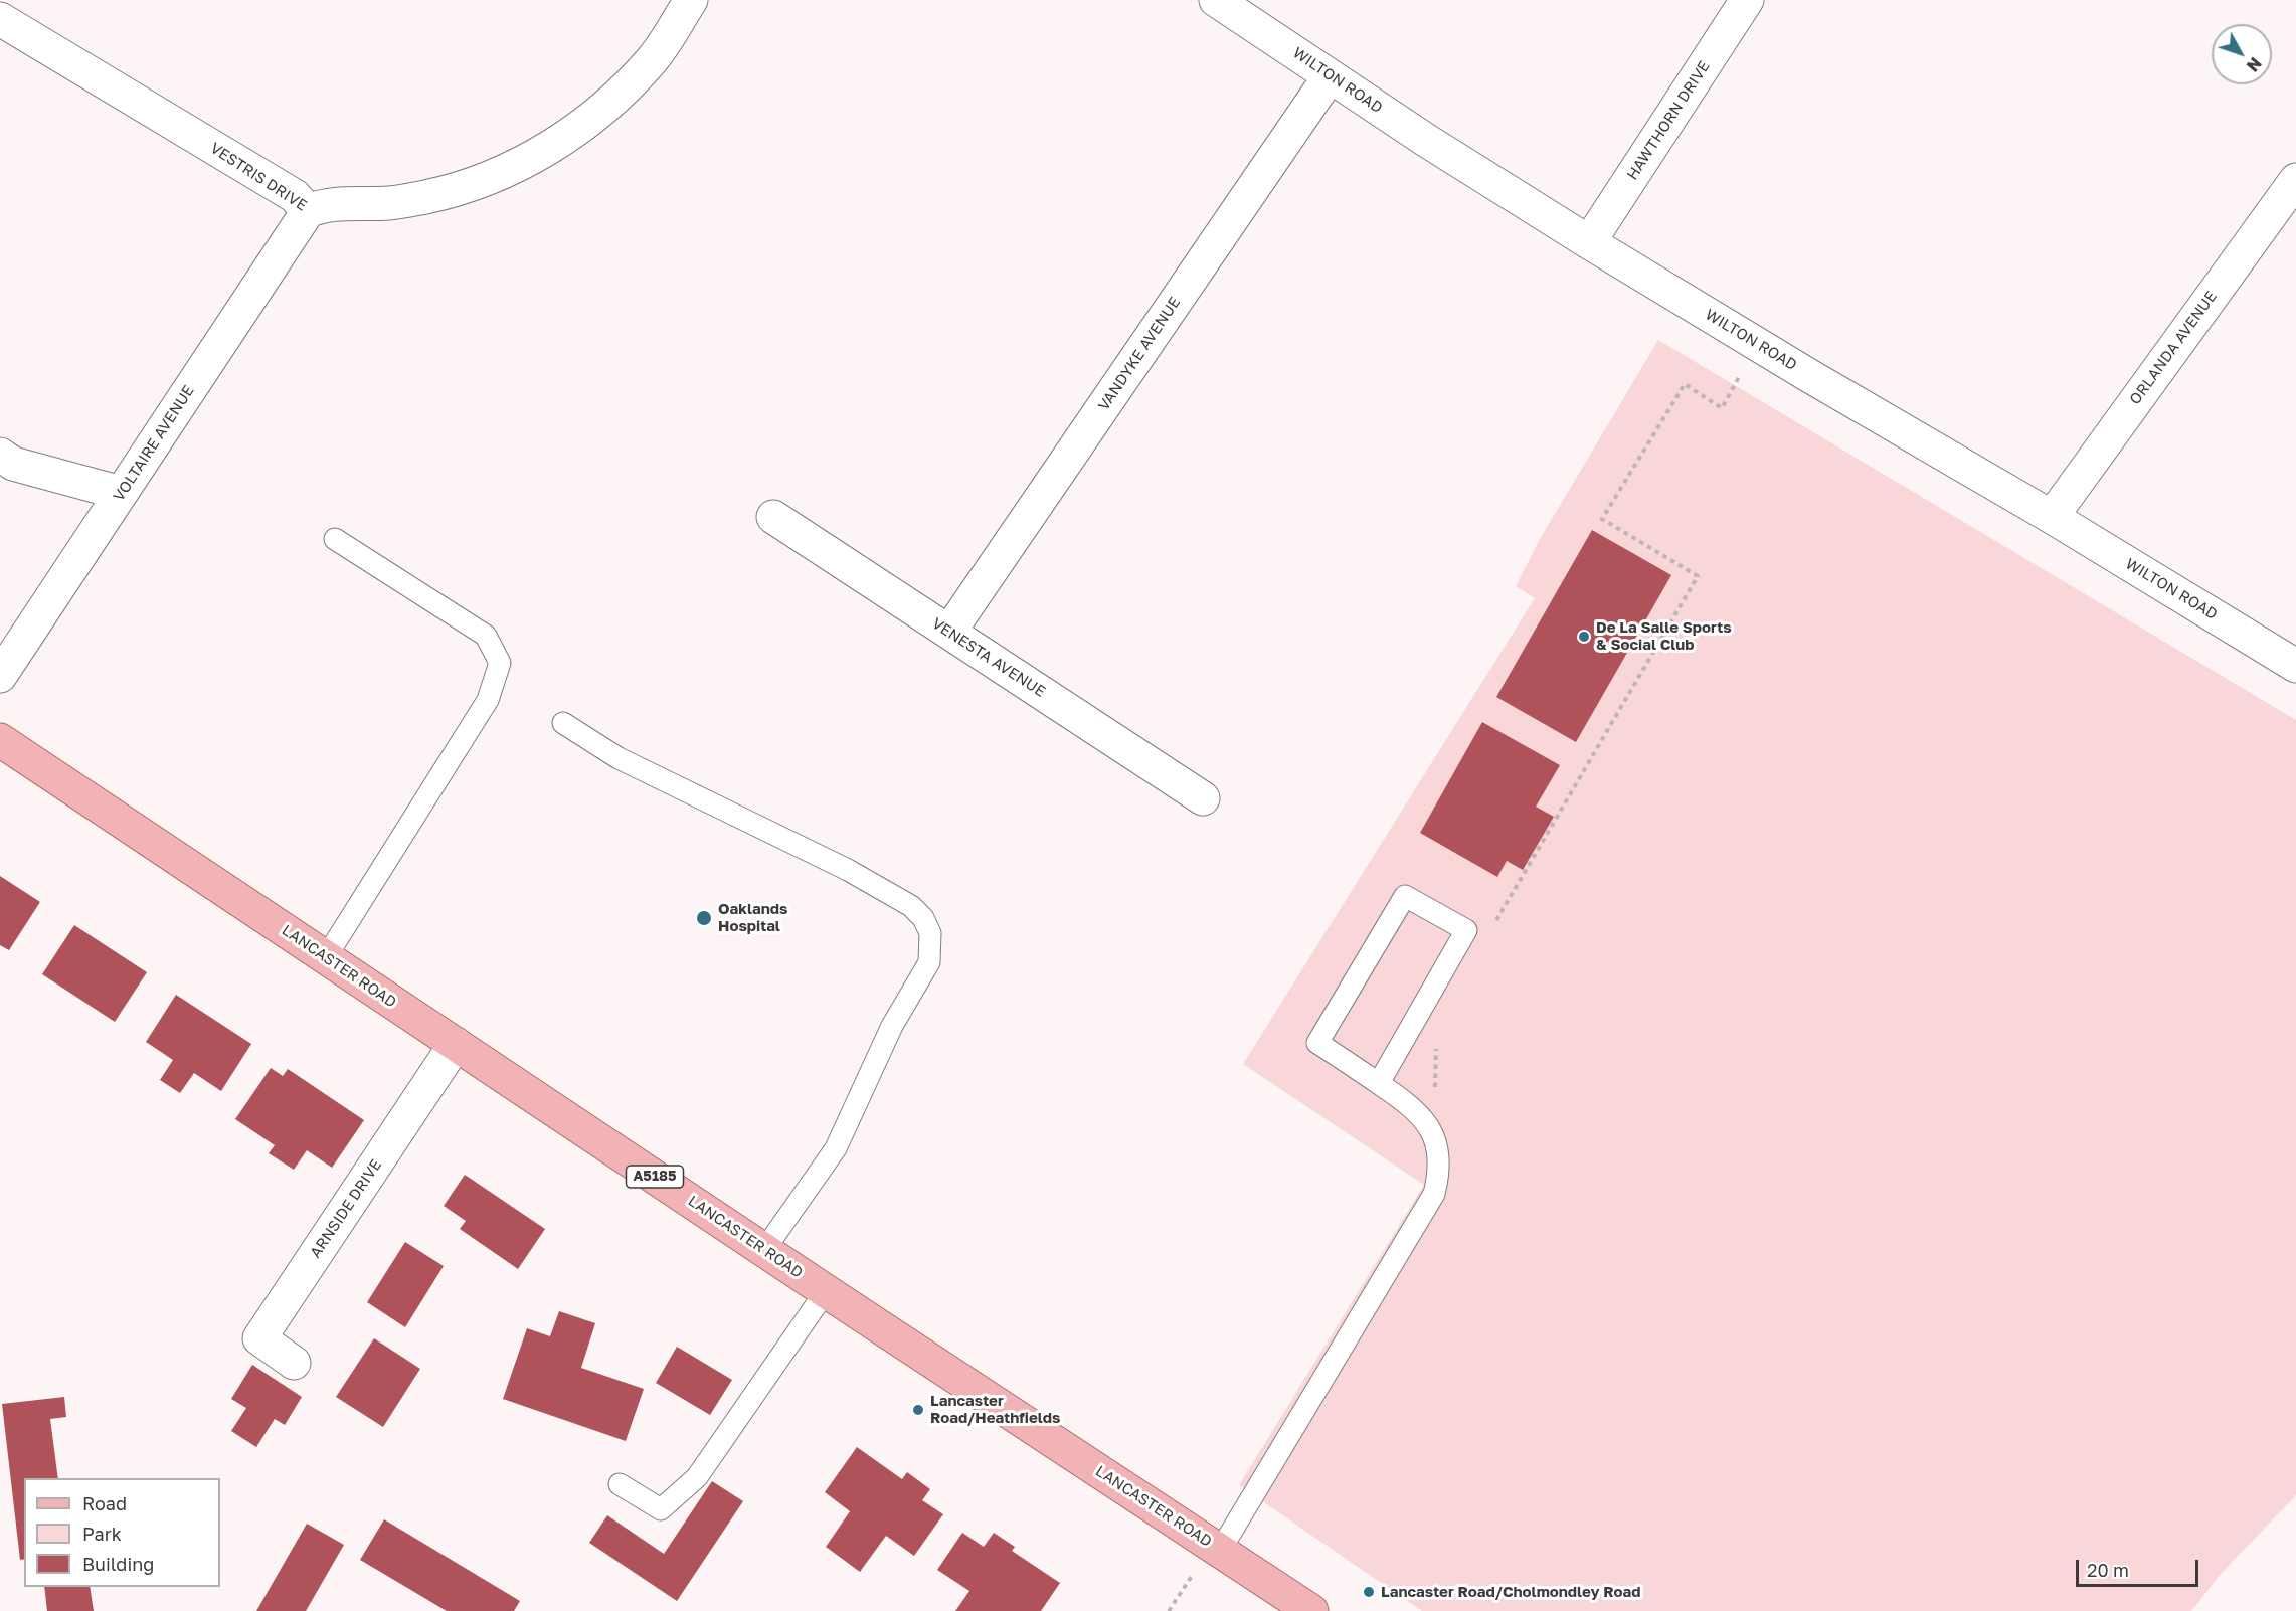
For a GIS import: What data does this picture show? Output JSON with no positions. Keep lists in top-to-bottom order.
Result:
{
  "streets": {
    "main road": ["LANCASTER ROAD", "A5185"],
    "street": [
      "WILTON ROAD",
      "HAWTHORN DRIVE",
      "VESTRIS DRIVE",
      "ORLANDA AVENUE",
      "VANDYKE AVENUE",
      "VOLTAIRE AVENUE",
      "VENESTA AVENUE",
      "ARNSIDE DRIVE"
    ]
  },
  "crossings": [
    ["WILTON ROAD", "HAWTHORN DRIVE"],
    ["WILTON ROAD", "ORLANDA AVENUE"],
    ["WILTON ROAD", "VANDYKE AVENUE"],
    ["VESTRIS DRIVE", "VOLTAIRE AVENUE"],
    ["VANDYKE AVENUE", "VENESTA AVENUE"],
    ["LANCASTER ROAD", "ARNSIDE DRIVE"]
  ],
  "places": [
    "De La Salle Sports & Social Club",
    "Oaklands Hospital",
    "Lancaster Road/Heathfields",
    "Lancaster Road/Cholmondley Road"
  ],
  "legend": ["Road", "Park", "Building"],
  "scale_bar": "20 m",
  "north": "bottom right"
}
